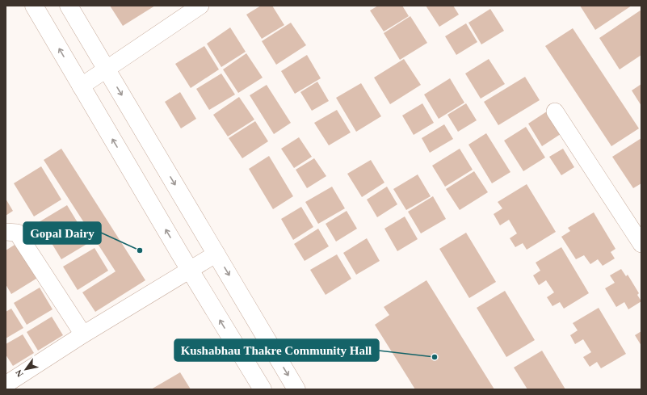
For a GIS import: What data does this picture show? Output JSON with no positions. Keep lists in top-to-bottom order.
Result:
{
  "places": ["Gopal Dairy", "Kushabhau Thakre Community Hall"],
  "north": "bottom left"
}
